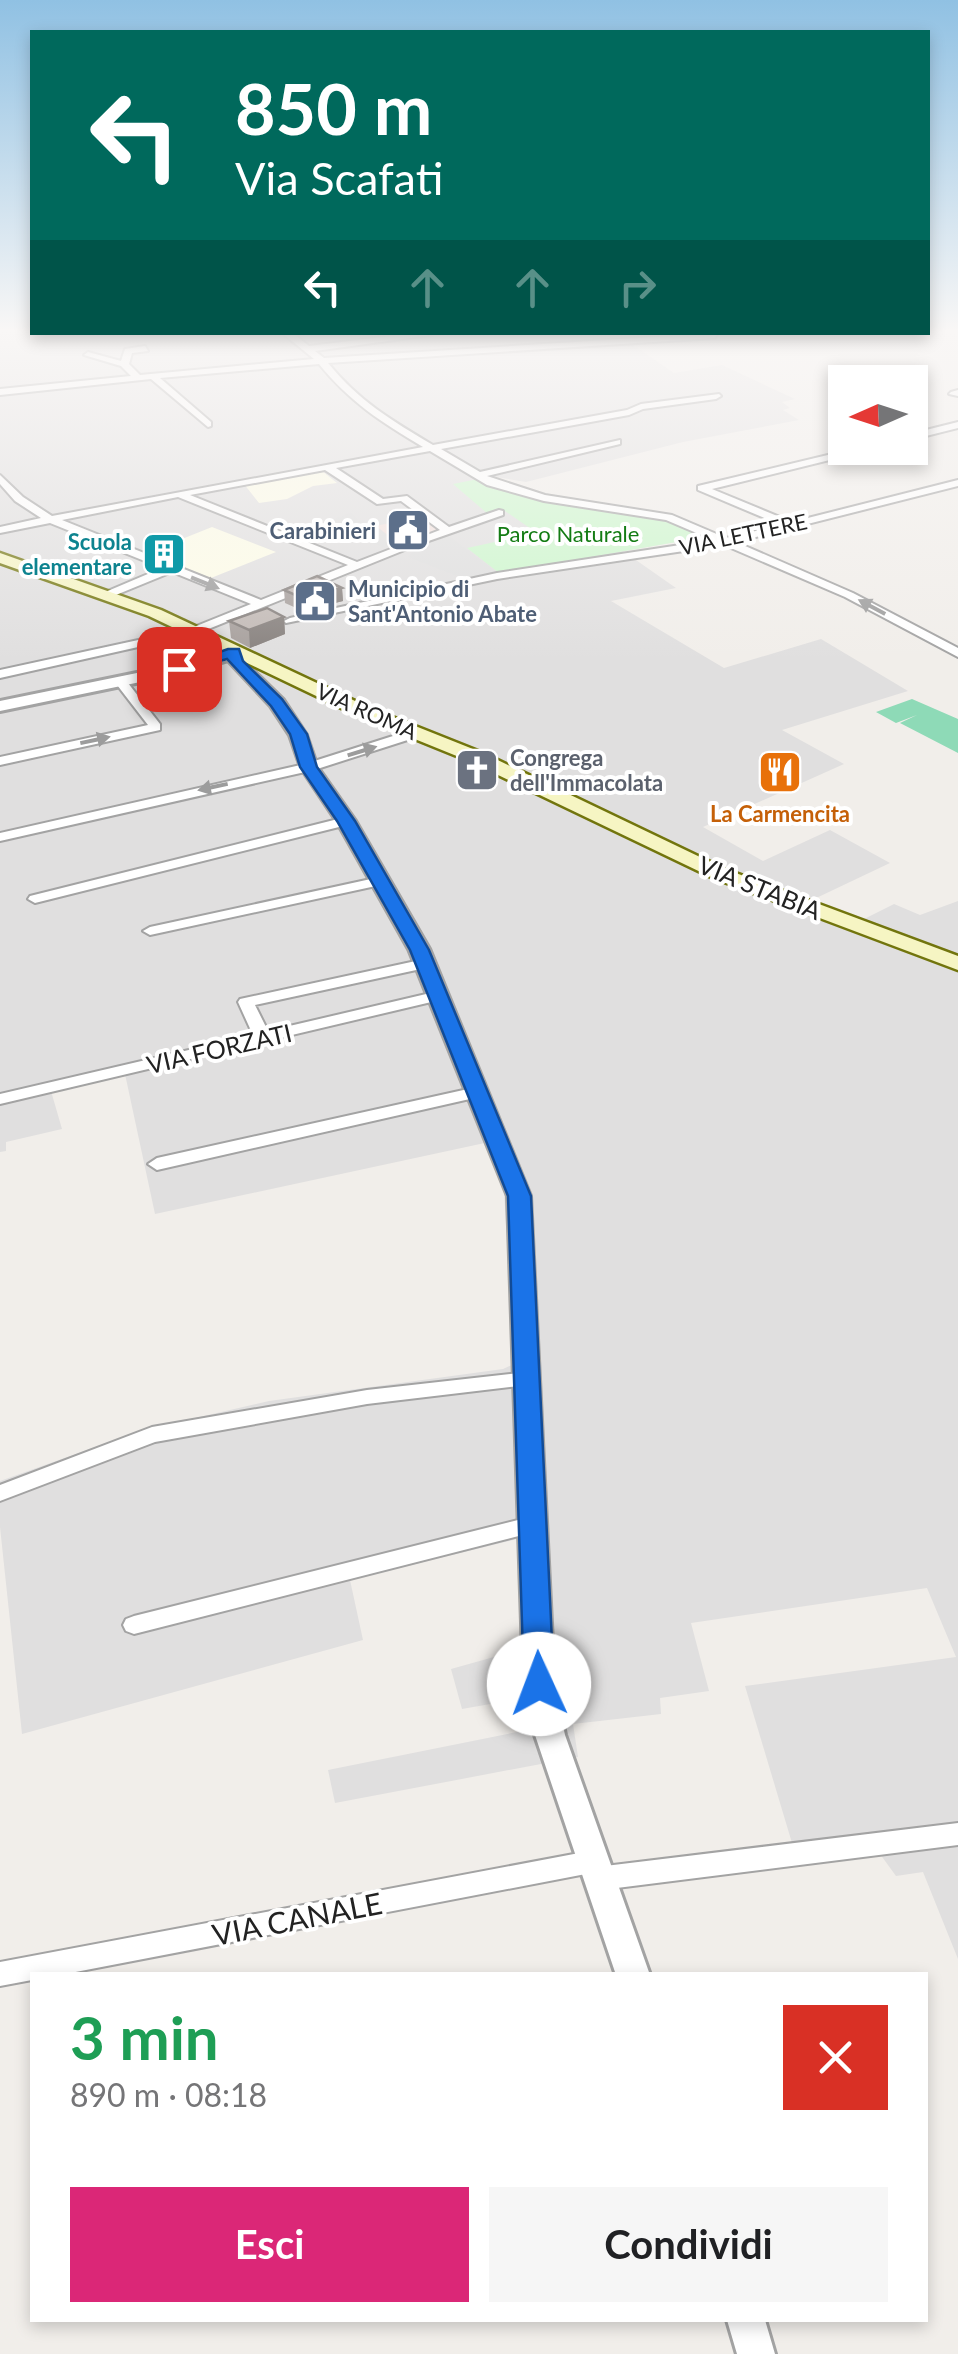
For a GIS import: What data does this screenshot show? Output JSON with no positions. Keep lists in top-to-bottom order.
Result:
{
  "streets": {
    "main road": ["VIA ROMA", "VIA STABIA"],
    "street": ["VIA LETTERE", "VIA FORZATI", "VIA CANALE"]
  },
  "crossings": [
    ["VIA ROMA", "VIA STABIA"]
  ],
  "parks": ["Parco Naturale"],
  "places": {
    "public building": ["Carabinieri", "Municipio di Sant'Antonio Abate"],
    "building": ["Scuola elementare"],
    "church": ["Congrega dell'Immacolata"],
    "restaurant": ["La Carmencita"]
  },
  "north": "left",
  "page": {
    "turn": ["850 m", "Via Scafati"],
    "heading": ["3 min", "890 m · 08:18"],
    "buttons": ["Esci", "Condividi"]
  }
}
